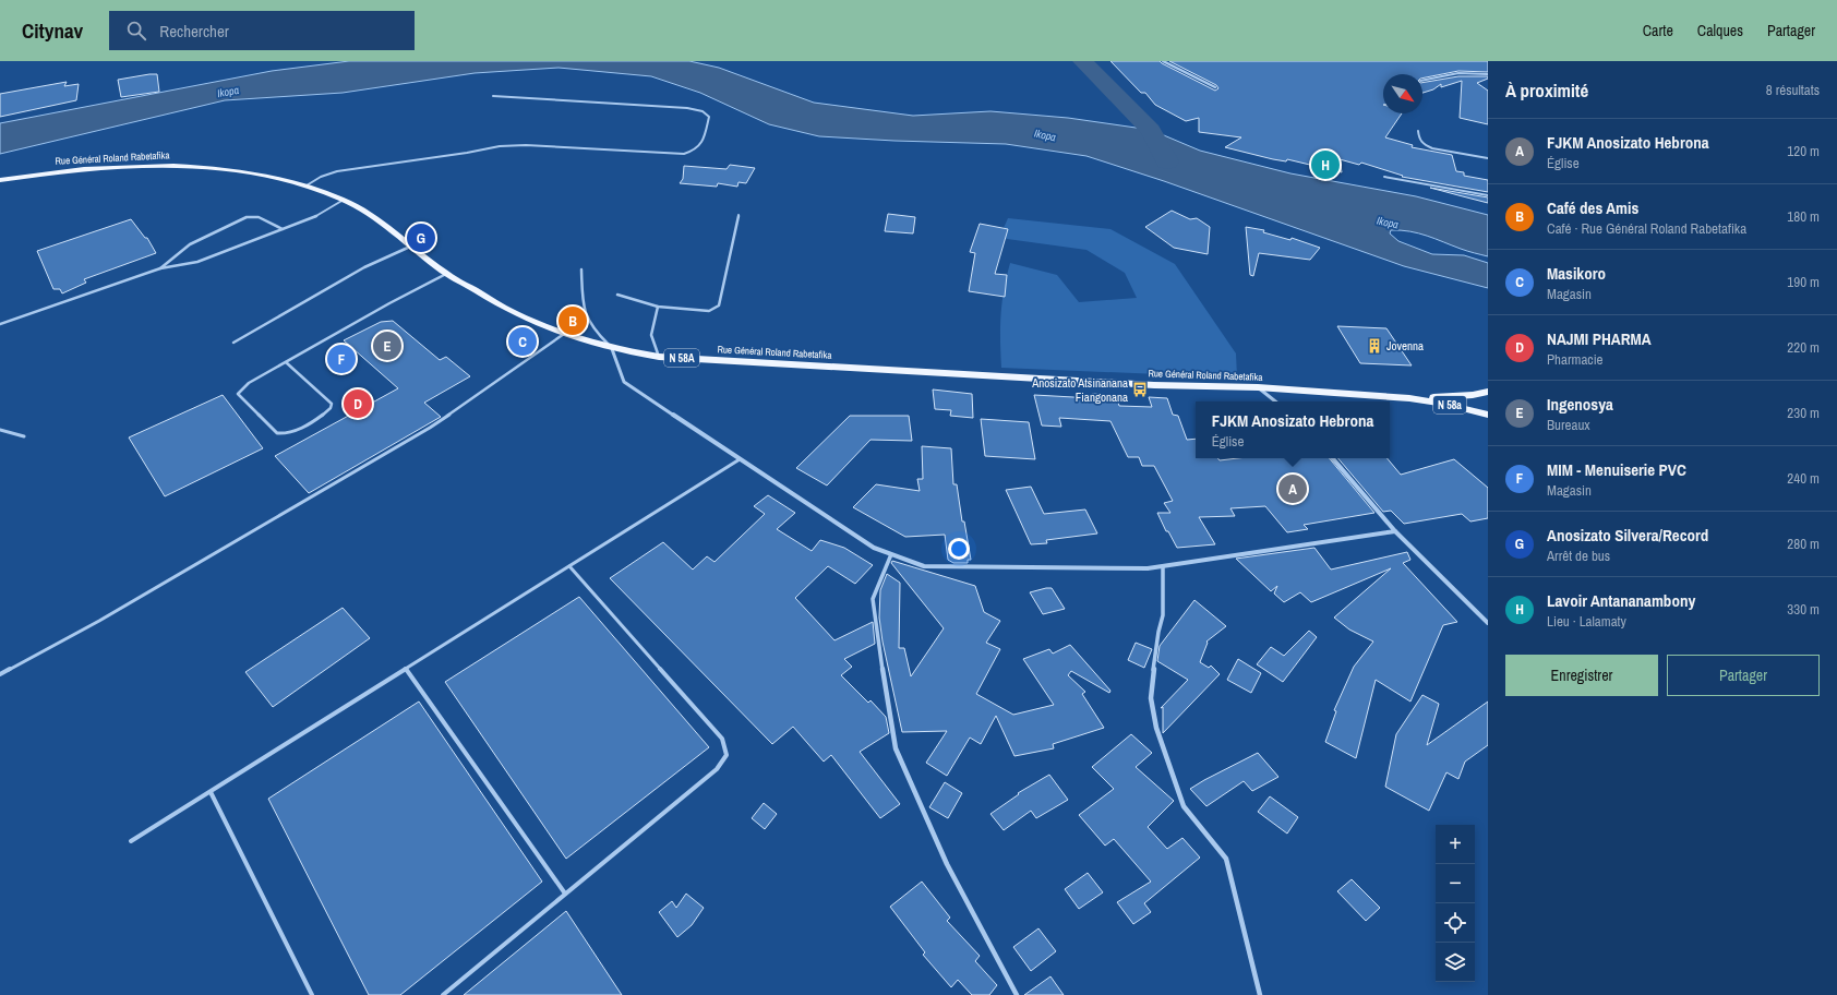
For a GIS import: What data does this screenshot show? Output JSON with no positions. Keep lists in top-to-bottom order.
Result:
{
  "streets": {
    "main road": ["Rue Général Roland Rabetafika", "N 58A", "N 58a"]
  },
  "crossings": [
    ["Rue Général Roland Rabetafika", "N 58a"]
  ],
  "water": ["Ikopa"],
  "places": {
    "building": ["Jovenna"],
    "bus stop": ["Anosizato Atsinanana Fiangonana"]
  },
  "north": "bottom right",
  "page": {
    "header": "Citynav",
    "search": "Rechercher",
    "nav": ["Carte", "Calques", "Partager"],
    "heading": ["À proximité", "8 résultats"],
    "list": [
      {
        "mark": "A",
        "name": "FJKM Anosizato Hebrona",
        "note": "Église",
        "value": "120 m"
      },
      {
        "mark": "B",
        "name": "Café des Amis",
        "note": "Café · Rue Général Roland Rabetafika",
        "value": "180 m"
      },
      {
        "mark": "C",
        "name": "Masikoro",
        "note": "Magasin",
        "value": "190 m"
      },
      {
        "mark": "D",
        "name": "NAJMI PHARMA",
        "note": "Pharmacie",
        "value": "220 m"
      },
      {
        "mark": "E",
        "name": "Ingenosya",
        "note": "Bureaux",
        "value": "230 m"
      },
      {
        "mark": "F",
        "name": "MIM - Menuiserie PVC",
        "note": "Magasin",
        "value": "240 m"
      },
      {
        "mark": "G",
        "name": "Anosizato Silvera/Record",
        "note": "Arrêt de bus",
        "value": "280 m"
      },
      {
        "mark": "H",
        "name": "Lavoir Antananambony",
        "note": "Lieu · Lalamaty",
        "value": "330 m"
      }
    ],
    "pins": [
      "H",
      "G",
      "B",
      "C",
      "E",
      "F",
      "D",
      "A"
    ],
    "popup": ["FJKM Anosizato Hebrona", "Église"],
    "buttons": ["Enregistrer", "Partager"],
    "map_buttons": ["+", "−"]
  }
}
